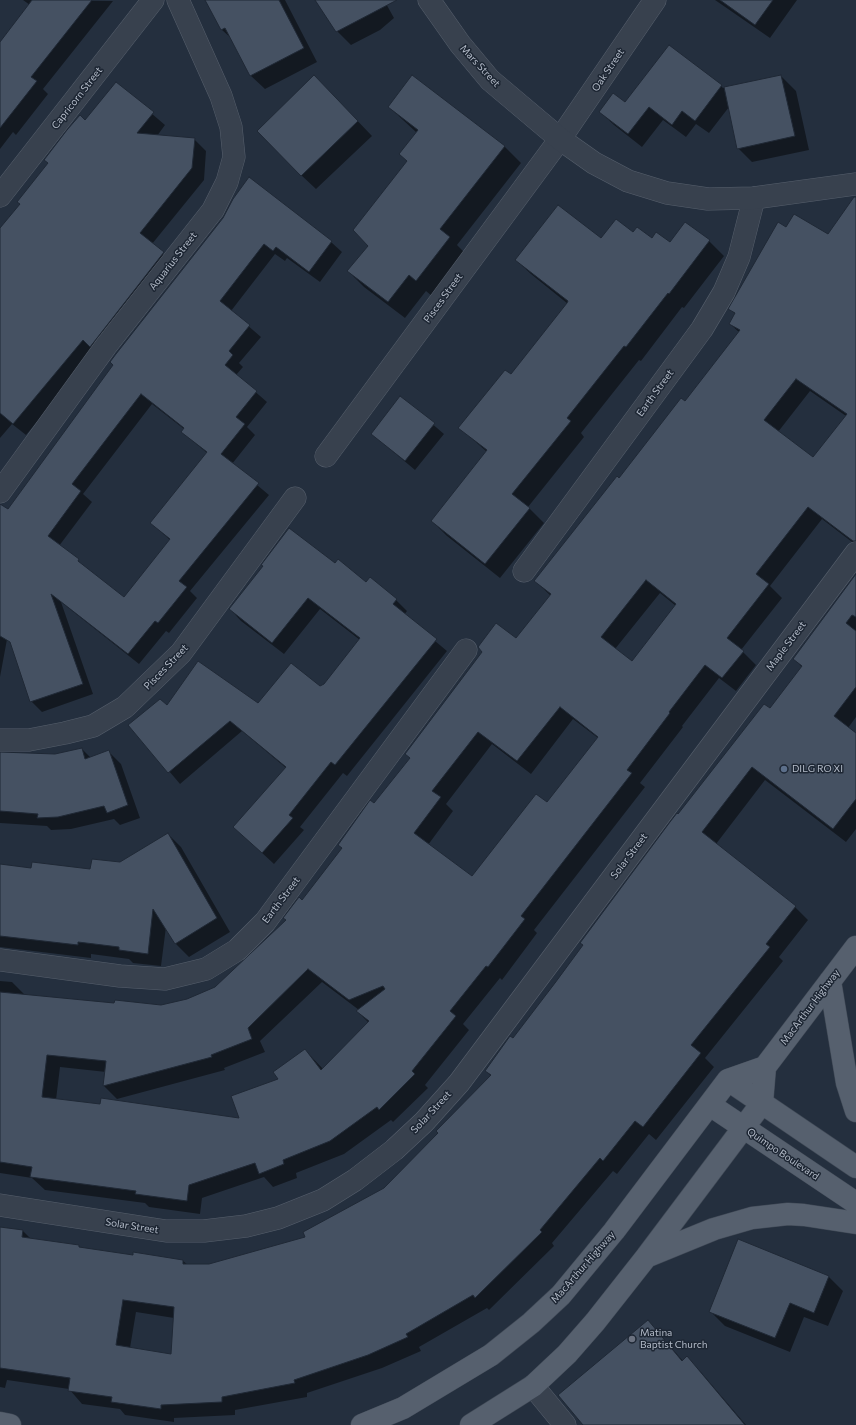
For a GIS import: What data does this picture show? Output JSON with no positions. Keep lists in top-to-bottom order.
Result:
{
  "streets": {
    "main road": ["MacArthur Highway", "Quimpo Boulevard"],
    "street": [
      "Mars Street",
      "Oak Street",
      "Capricorn Street",
      "Aquarius Street",
      "Pisces Street",
      "Earth Street",
      "Maple Street",
      "Solar Street"
    ]
  },
  "crossings": [
    ["Mars Street", "Oak Street"],
    ["Mars Street", "Pisces Street"],
    ["Mars Street", "Earth Street"],
    ["Oak Street", "Pisces Street"],
    ["Maple Street", "Solar Street"],
    ["MacArthur Highway", "Quimpo Boulevard"]
  ],
  "places": ["DILG RO XI", "Matina Baptist Church"]
}
